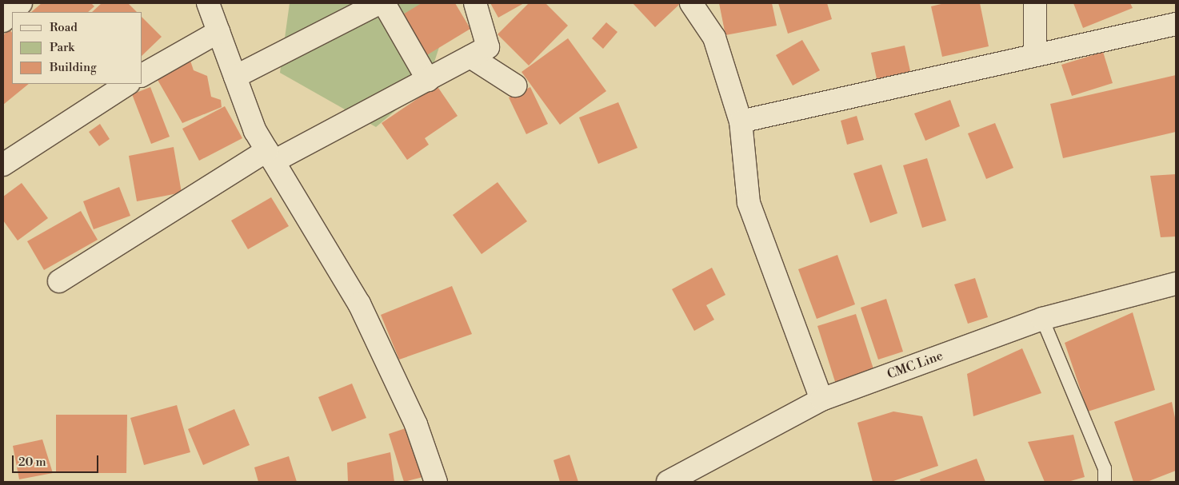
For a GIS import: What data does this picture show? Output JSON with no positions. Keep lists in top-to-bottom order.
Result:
{
  "streets": {
    "street": ["CMC Line"]
  },
  "legend": ["Road", "Park", "Building"],
  "scale_bar": "20 m"
}
